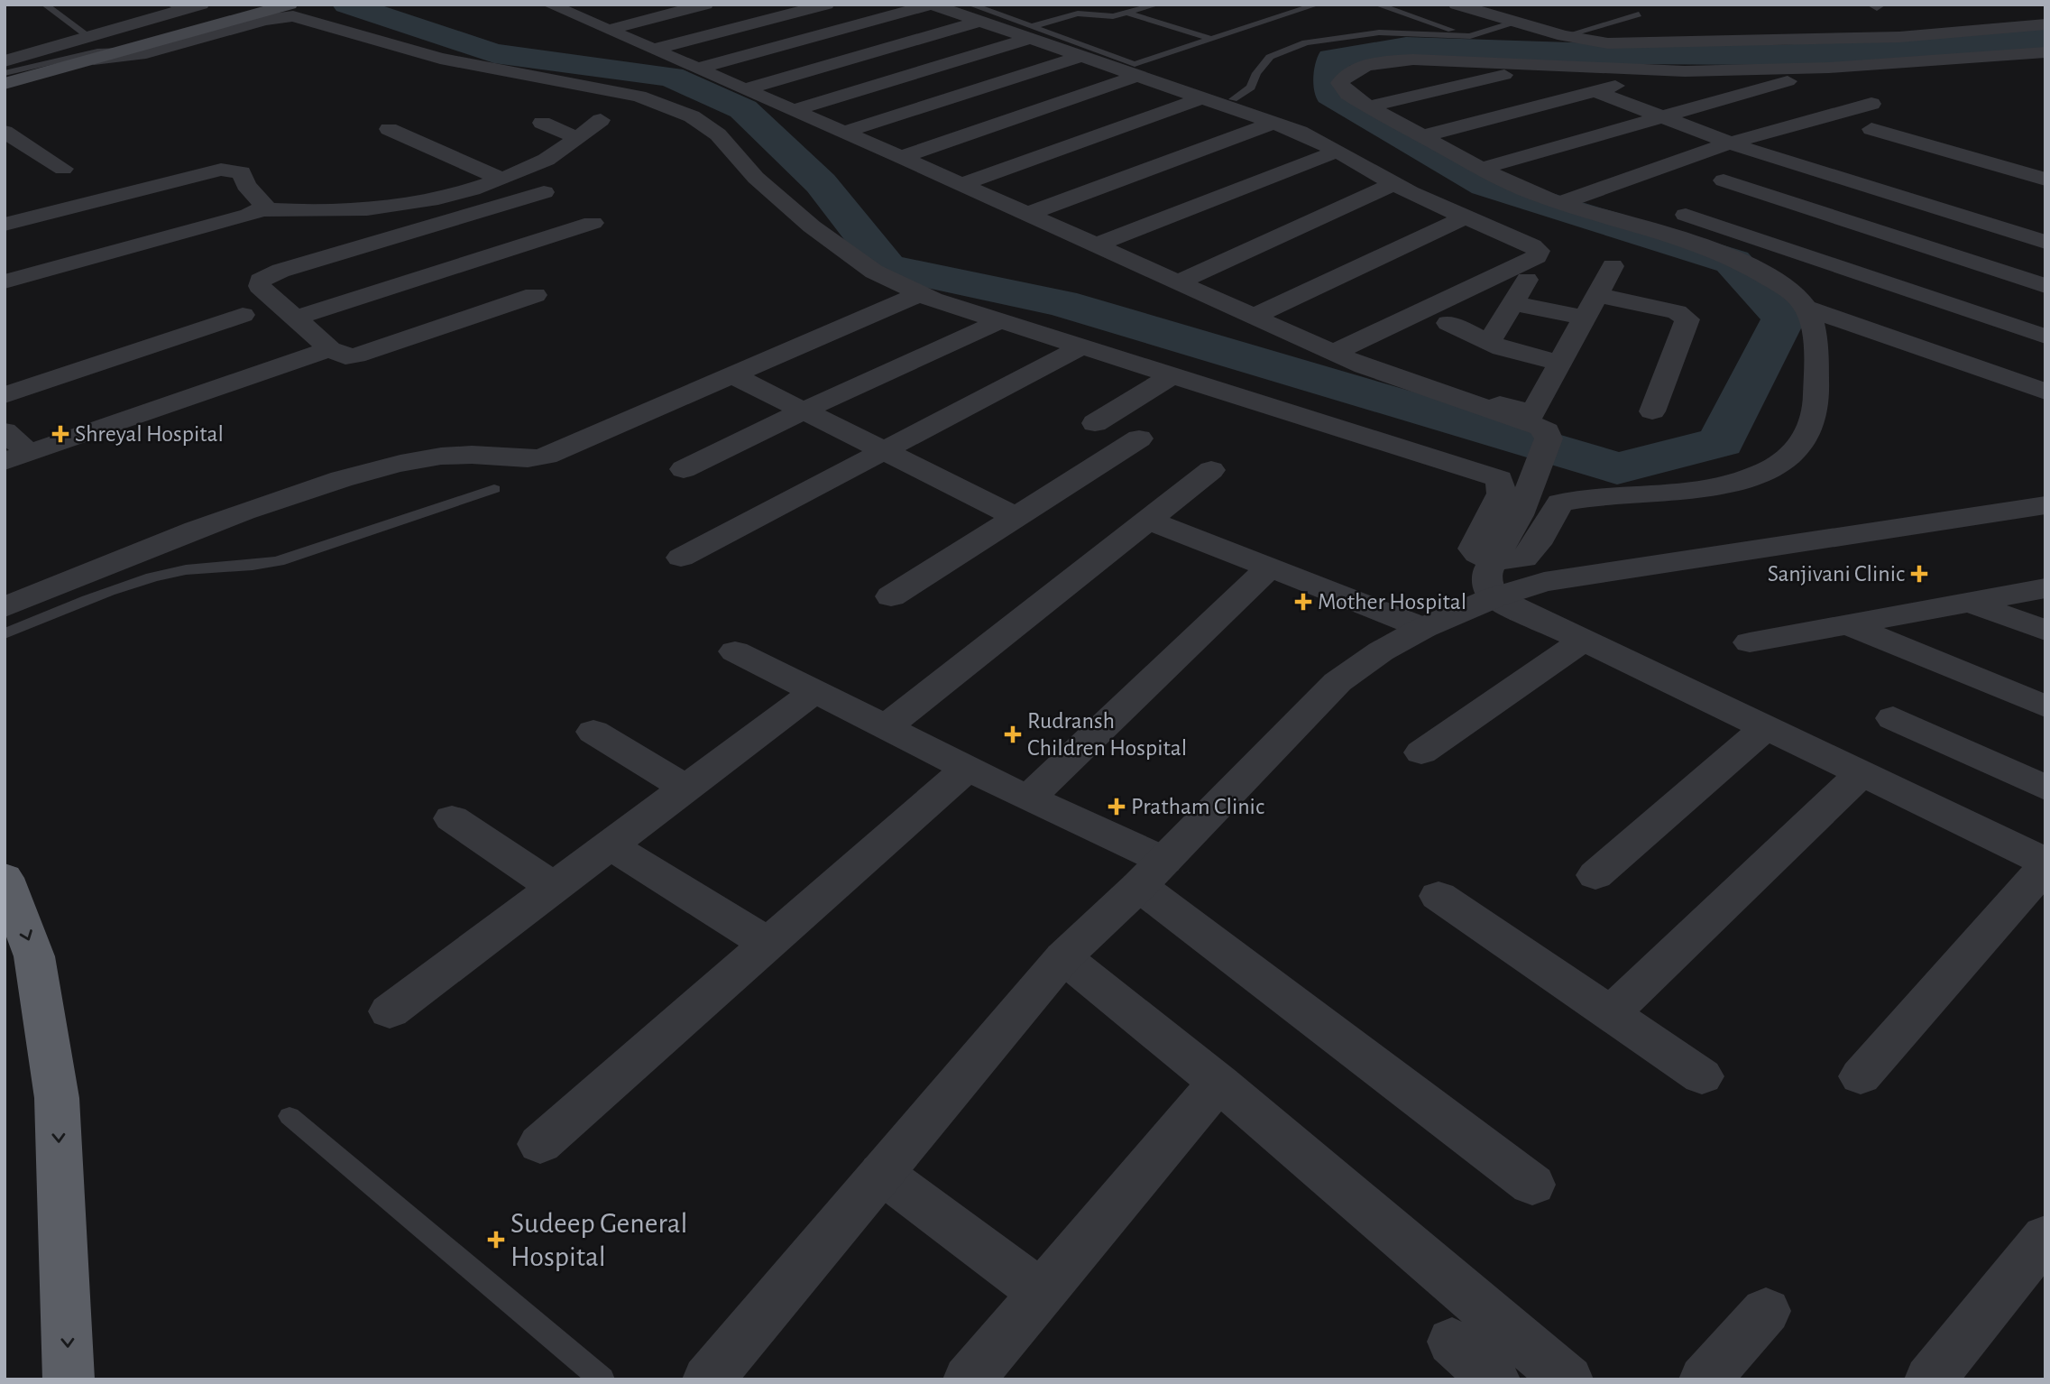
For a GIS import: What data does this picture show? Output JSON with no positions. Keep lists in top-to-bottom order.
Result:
{
  "places": {
    "health": [
      "Shreyal Hospital",
      "Sanjivani Clinic",
      "Mother Hospital",
      "Rudransh Children Hospital",
      "Pratham Clinic",
      "Sudeep General Hospital"
    ]
  }
}
